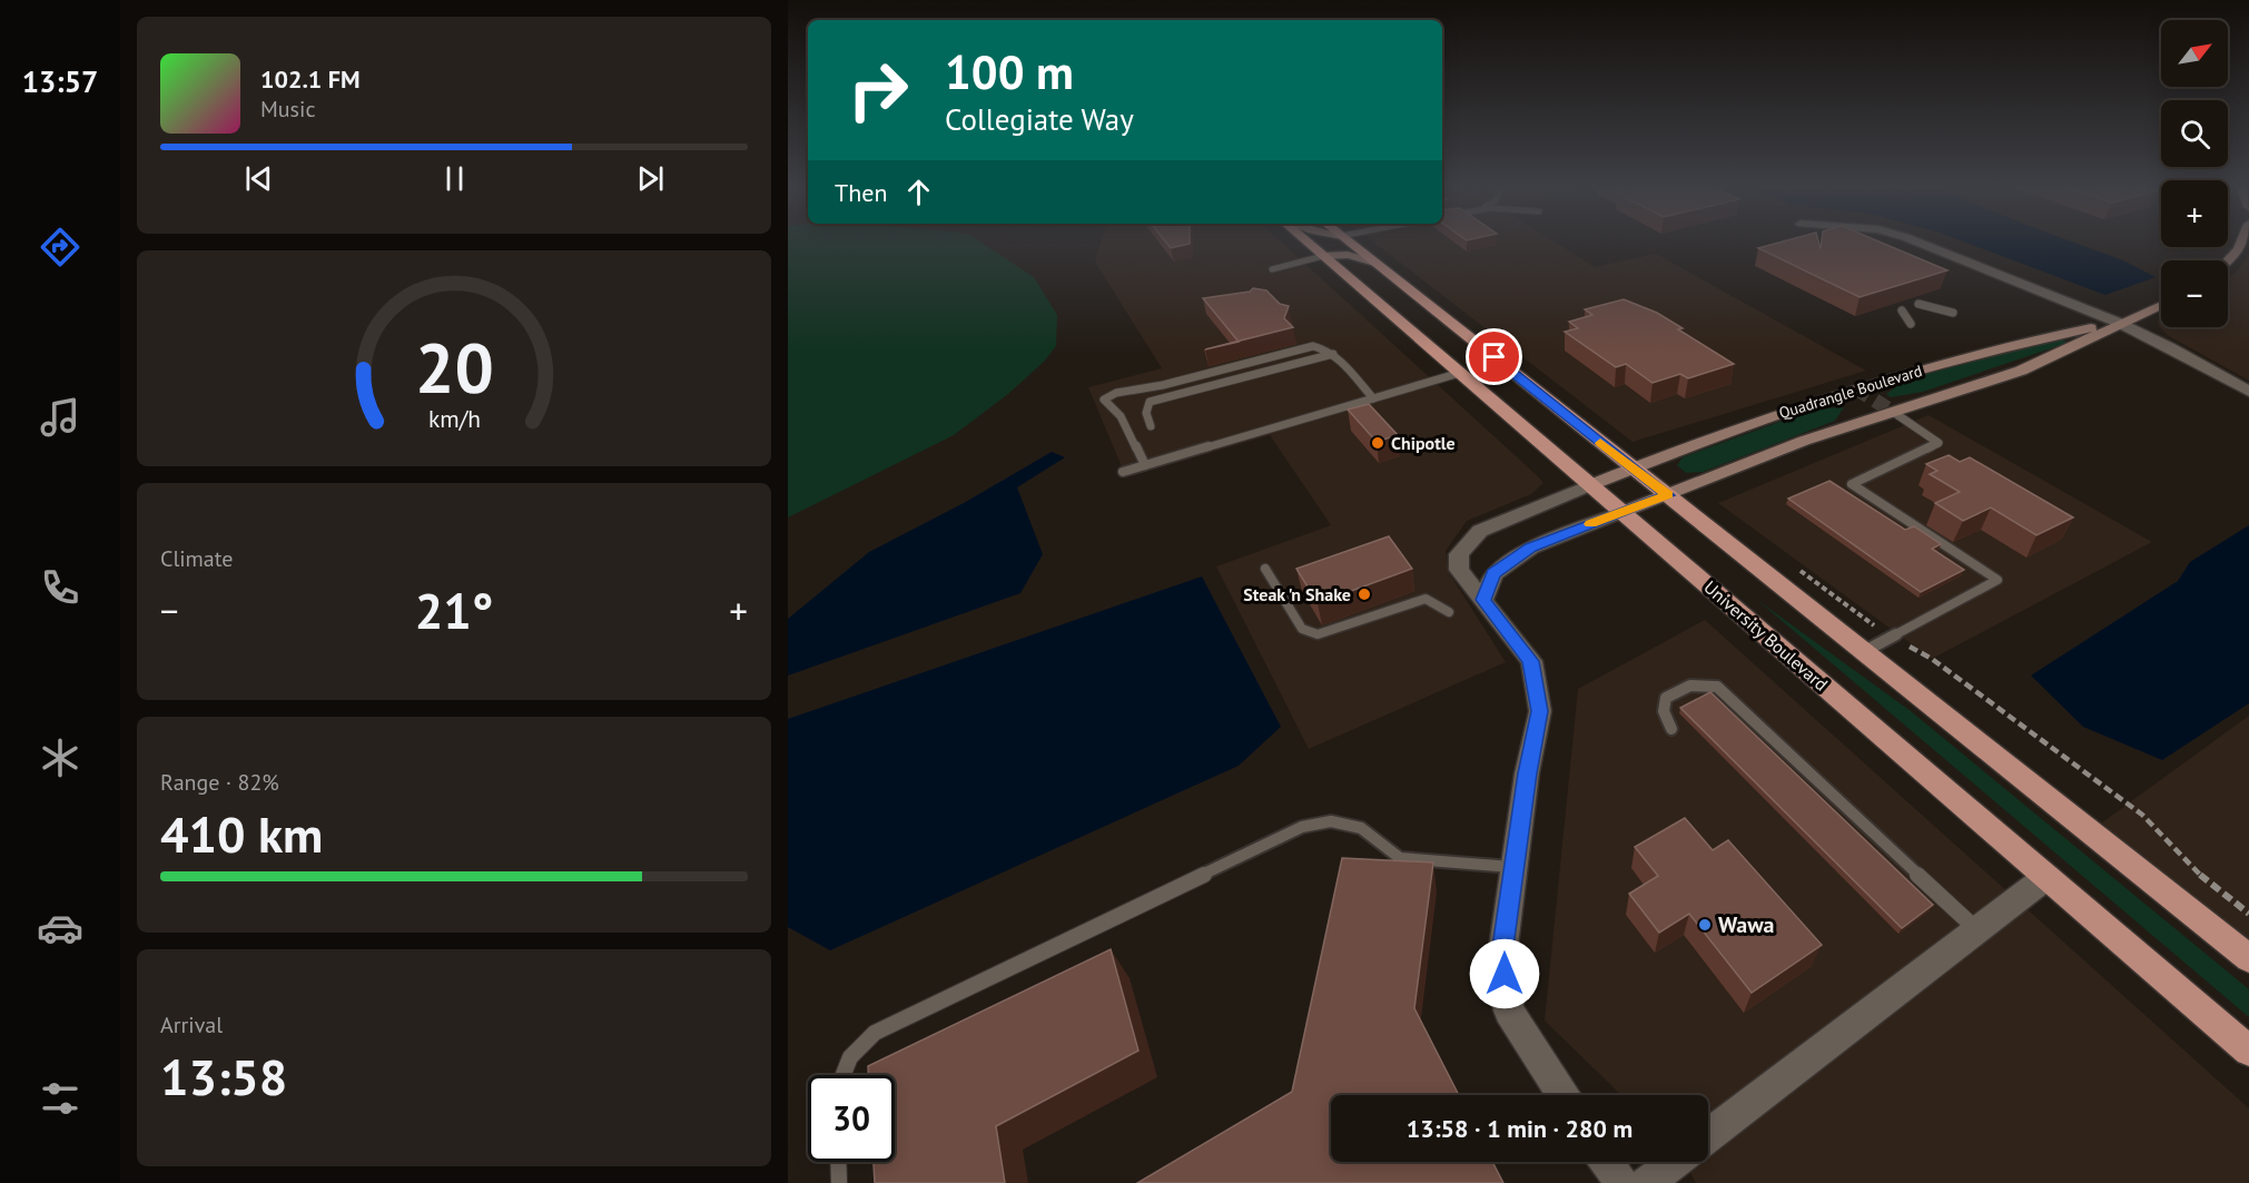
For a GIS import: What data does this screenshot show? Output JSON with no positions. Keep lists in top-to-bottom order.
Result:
{
  "streets": {
    "main road": ["University Boulevard"],
    "street": ["Quadrangle Boulevard"]
  },
  "crossings": [
    ["Quadrangle Boulevard", "University Boulevard"]
  ],
  "places": ["Chipotle", "Steak 'n Shake", "Wawa"],
  "north": "top right",
  "page": {
    "tabs": "13:57",
    "map_buttons": ["+", "−"],
    "turn": ["100 m", "Collegiate Way"],
    "song": ["102.1 FM", "Music"],
    "then": "Then",
    "tile": [
      "Climate",
      ["Range · 82%", "410 km"],
      ["Arrival", "13:58"]
    ],
    "heat": ["−", "21°", "+"],
    "limit": "30",
    "trip": "13:58 · 1 min · 280 m",
    "gauge": ["20", "km/h"]
  }
}
